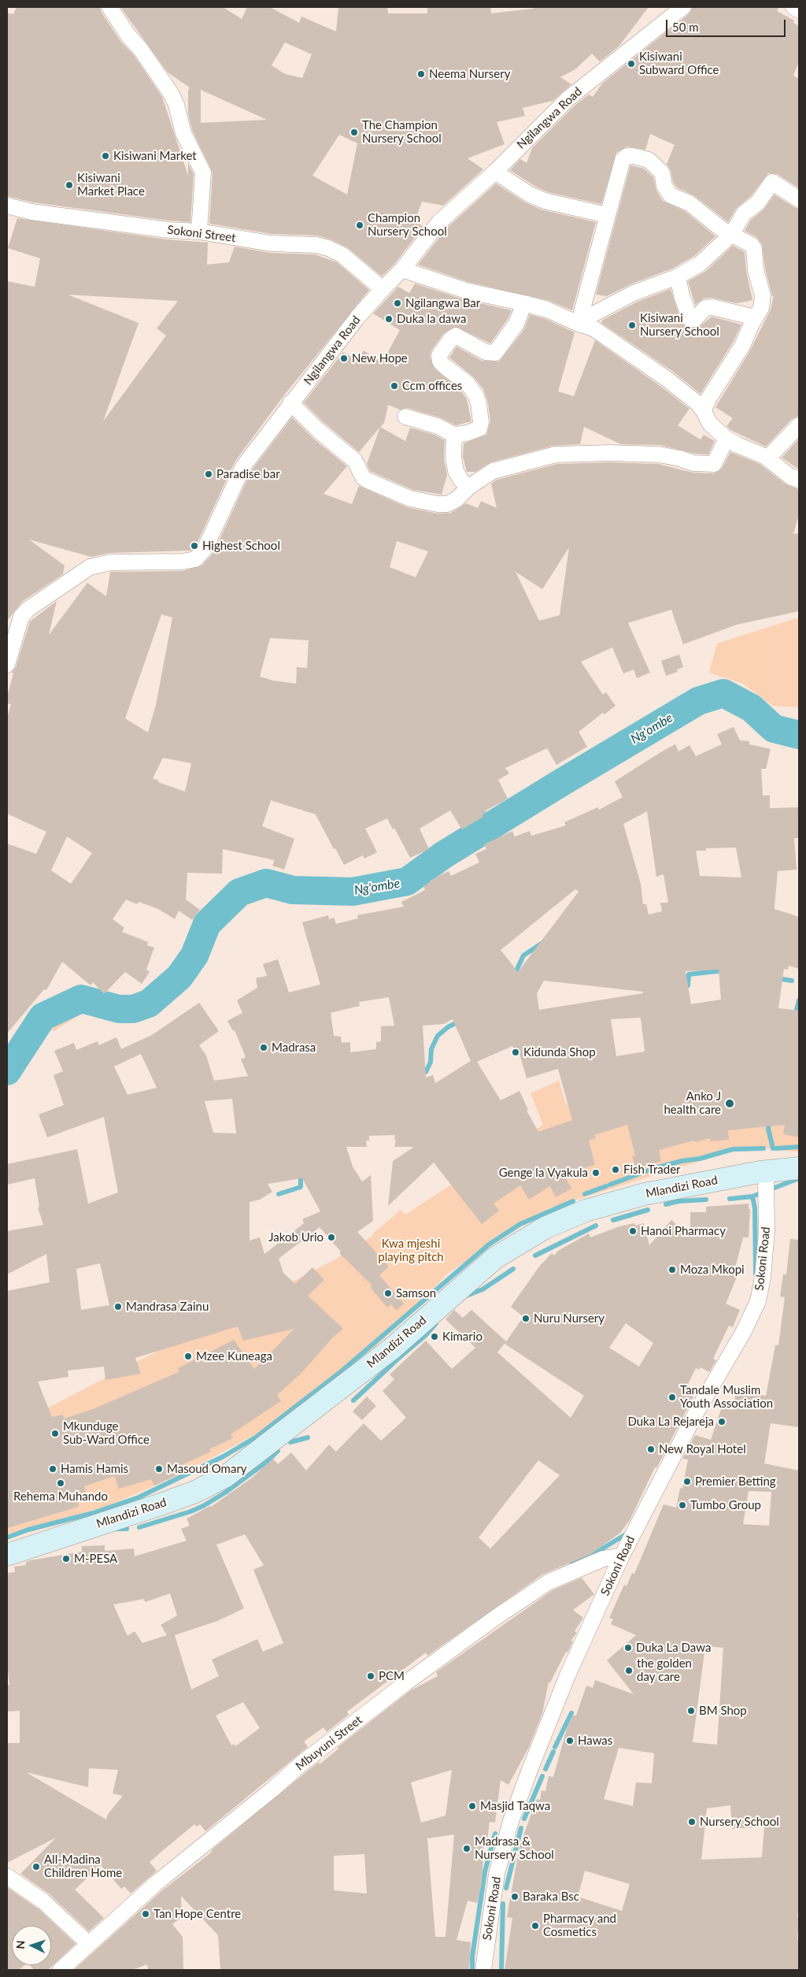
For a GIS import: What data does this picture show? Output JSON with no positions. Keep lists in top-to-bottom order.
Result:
{
  "streets": {
    "street": [
      "Ngilangwa Road",
      "Sokoni Street",
      "Mlandizi Road",
      "Sokoni Road",
      "Mbuyuni Street"
    ]
  },
  "crossings": [
    ["Ngilangwa Road", "Sokoni Street"],
    ["Mlandizi Road", "Sokoni Road"],
    ["Sokoni Road", "Mbuyuni Street"]
  ],
  "water": ["Ng'ombe"],
  "parks": ["Kwa mjeshi playing pitch"],
  "places": [
    "Kisiwani Subward Office",
    "Neema Nursery",
    "The Champion Nursery School",
    "Kisiwani Market",
    "Kisiwani Market Place",
    "Champion Nursery School",
    "Ngilangwa Bar",
    "Duka la dawa",
    "Kisiwani Nursery School",
    "New Hope",
    "Ccm offices",
    "Paradise bar",
    "Highest School",
    "Madrasa",
    "Kidunda Shop",
    "Anko J health care",
    "Fish Trader",
    "Genge la Vyakula",
    "Hanoi Pharmacy",
    "Jakob Urio",
    "Moza Mkopi",
    "Samson",
    "Mandrasa Zainu",
    "Nuru Nursery",
    "Kimario",
    "Mzee Kuneaga",
    "Tandale Muslim Youth Association",
    "Duka La Rejareja",
    "Mkunduge Sub-Ward Office",
    "New Royal Hotel",
    "Hamis Hamis",
    "Masoud Omary",
    "Premier Betting",
    "Rehema Muhando",
    "Tumbo Group",
    "M-PESA",
    "Duka La Dawa",
    "the golden day care",
    "PCM",
    "BM Shop",
    "Hawas",
    "Masjid Taqwa",
    "Nursery School",
    "Madrasa & Nursery School",
    "All-Madina Children Home",
    "Baraka Bsc",
    "Tan Hope Centre",
    "Pharmacy and Cosmetics"
  ],
  "scale_bar": "50 m",
  "north": "left"
}
